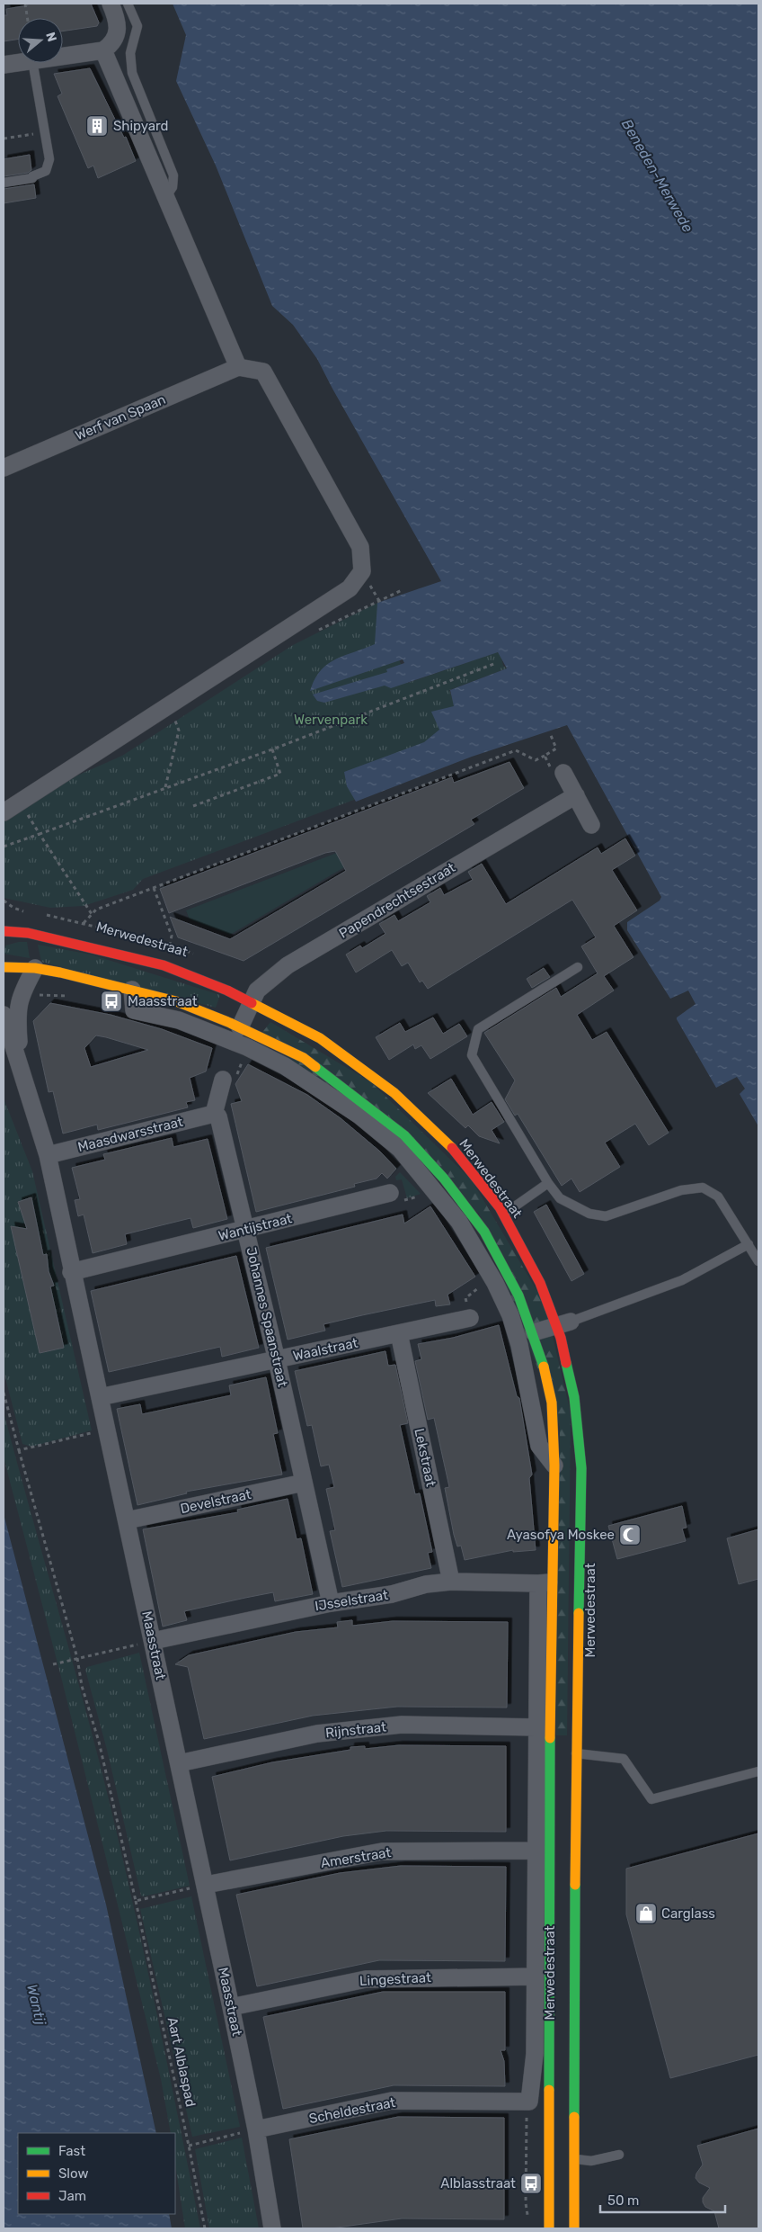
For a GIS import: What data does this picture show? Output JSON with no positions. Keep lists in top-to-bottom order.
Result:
{
  "streets": {
    "main road": ["Merwedestraat"],
    "street": [
      "Werf van Spaan",
      "Papendrechtsestraat",
      "Maasdwarsstraat",
      "Wantijstraat",
      "Johannes Spaanstraat",
      "Waalstraat",
      "Lekstraat",
      "Develstraat",
      "IJsselstraat",
      "Maasstraat",
      "Rijnstraat",
      "Amerstraat",
      "Lingestraat",
      "Scheldestraat"
    ],
    "path": ["Aart Alblaspad"]
  },
  "crossings": [
    ["Papendrechtsestraat", "Merwedestraat"],
    ["Merwedestraat", "IJsselstraat"],
    ["Merwedestraat", "Maasstraat"],
    ["Merwedestraat", "Rijnstraat"],
    ["Merwedestraat", "Amerstraat"],
    ["Merwedestraat", "Lingestraat"],
    ["Merwedestraat", "Scheldestraat"],
    ["Maasdwarsstraat", "Johannes Spaanstraat"],
    ["Maasdwarsstraat", "Maasstraat"],
    ["Wantijstraat", "Johannes Spaanstraat"],
    ["Wantijstraat", "Maasstraat"],
    ["Johannes Spaanstraat", "Waalstraat"],
    ["Johannes Spaanstraat", "Develstraat"],
    ["Johannes Spaanstraat", "IJsselstraat"],
    ["Waalstraat", "Lekstraat"],
    ["Waalstraat", "Maasstraat"],
    ["Lekstraat", "IJsselstraat"],
    ["Develstraat", "Maasstraat"],
    ["IJsselstraat", "Maasstraat"],
    ["Maasstraat", "Rijnstraat"],
    ["Maasstraat", "Amerstraat"],
    ["Maasstraat", "Lingestraat"],
    ["Maasstraat", "Scheldestraat"]
  ],
  "water": ["Beneden-Merwede", "Wantij"],
  "parks": ["Wervenpark"],
  "places": {
    "building": ["Shipyard"],
    "bus stop": ["Maasstraat", "Alblasstraat"],
    "mosque": ["Ayasofya Moskee"],
    "shop": ["Carglass"]
  },
  "legend": ["Fast", "Slow", "Jam"],
  "scale_bar": "50 m",
  "north": "right"
}
